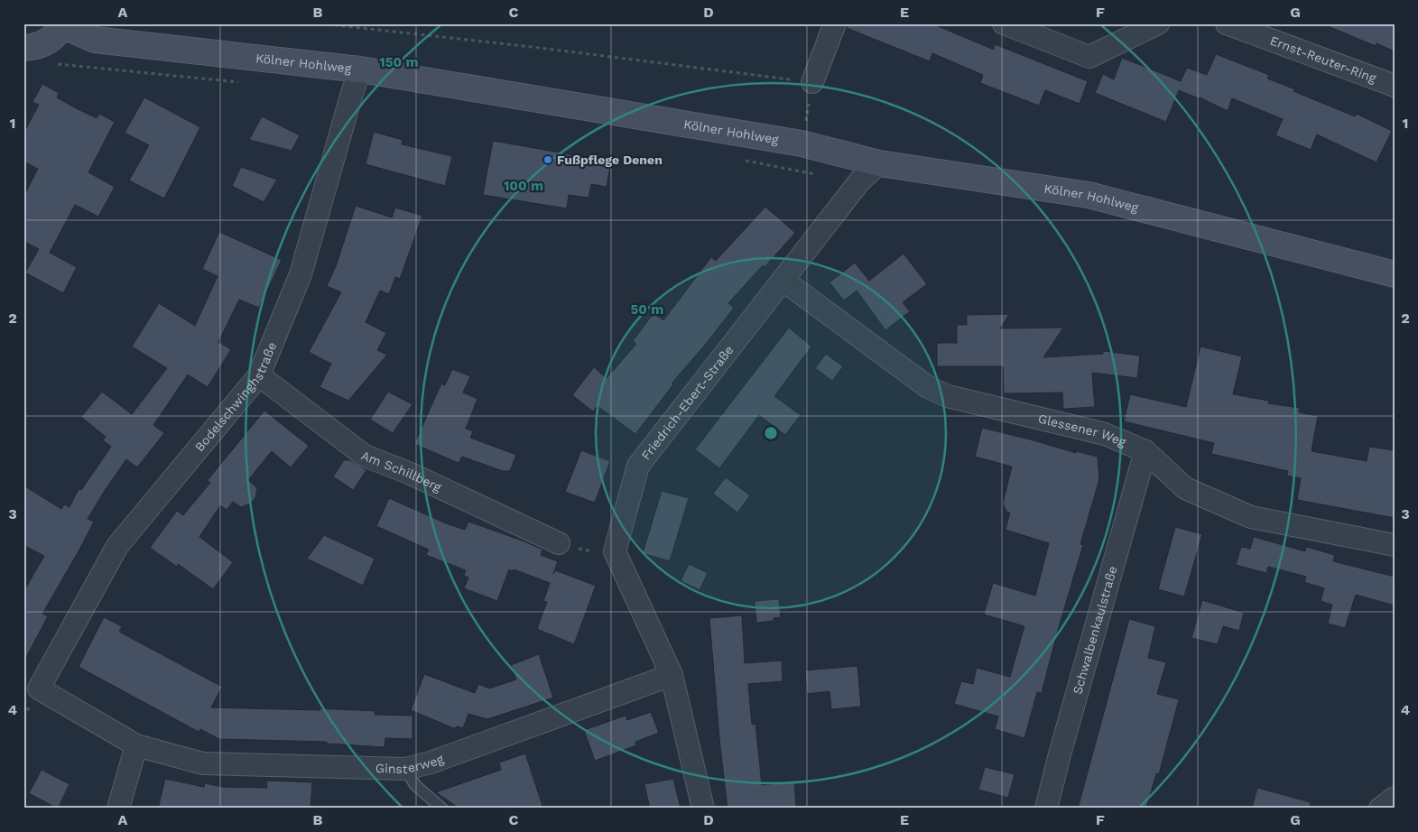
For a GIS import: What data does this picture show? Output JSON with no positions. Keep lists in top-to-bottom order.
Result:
{
  "streets": {
    "main road": ["Kölner Hohlweg"],
    "street": [
      "Ernst-Reuter-Ring",
      "Bodelschwinghstraße",
      "Friedrich-Ebert-Straße",
      "Glessener Weg",
      "Am Schillberg",
      "Schwalbenkaulstraße",
      "Ginsterweg"
    ]
  },
  "crossings": [
    ["Kölner Hohlweg", "Bodelschwinghstraße"],
    ["Kölner Hohlweg", "Friedrich-Ebert-Straße"],
    ["Bodelschwinghstraße", "Am Schillberg"],
    ["Bodelschwinghstraße", "Ginsterweg"],
    ["Friedrich-Ebert-Straße", "Glessener Weg"],
    ["Glessener Weg", "Schwalbenkaulstraße"]
  ],
  "places": ["Fußpflege Denen"],
  "grid": {
    "columns": [
      "A",
      "B",
      "C",
      "D",
      "E",
      "F",
      "G"
    ],
    "rows": [
      "1",
      "2",
      "3",
      "4"
    ]
  },
  "rings": ["150 m", "100 m", "50 m"]
}
